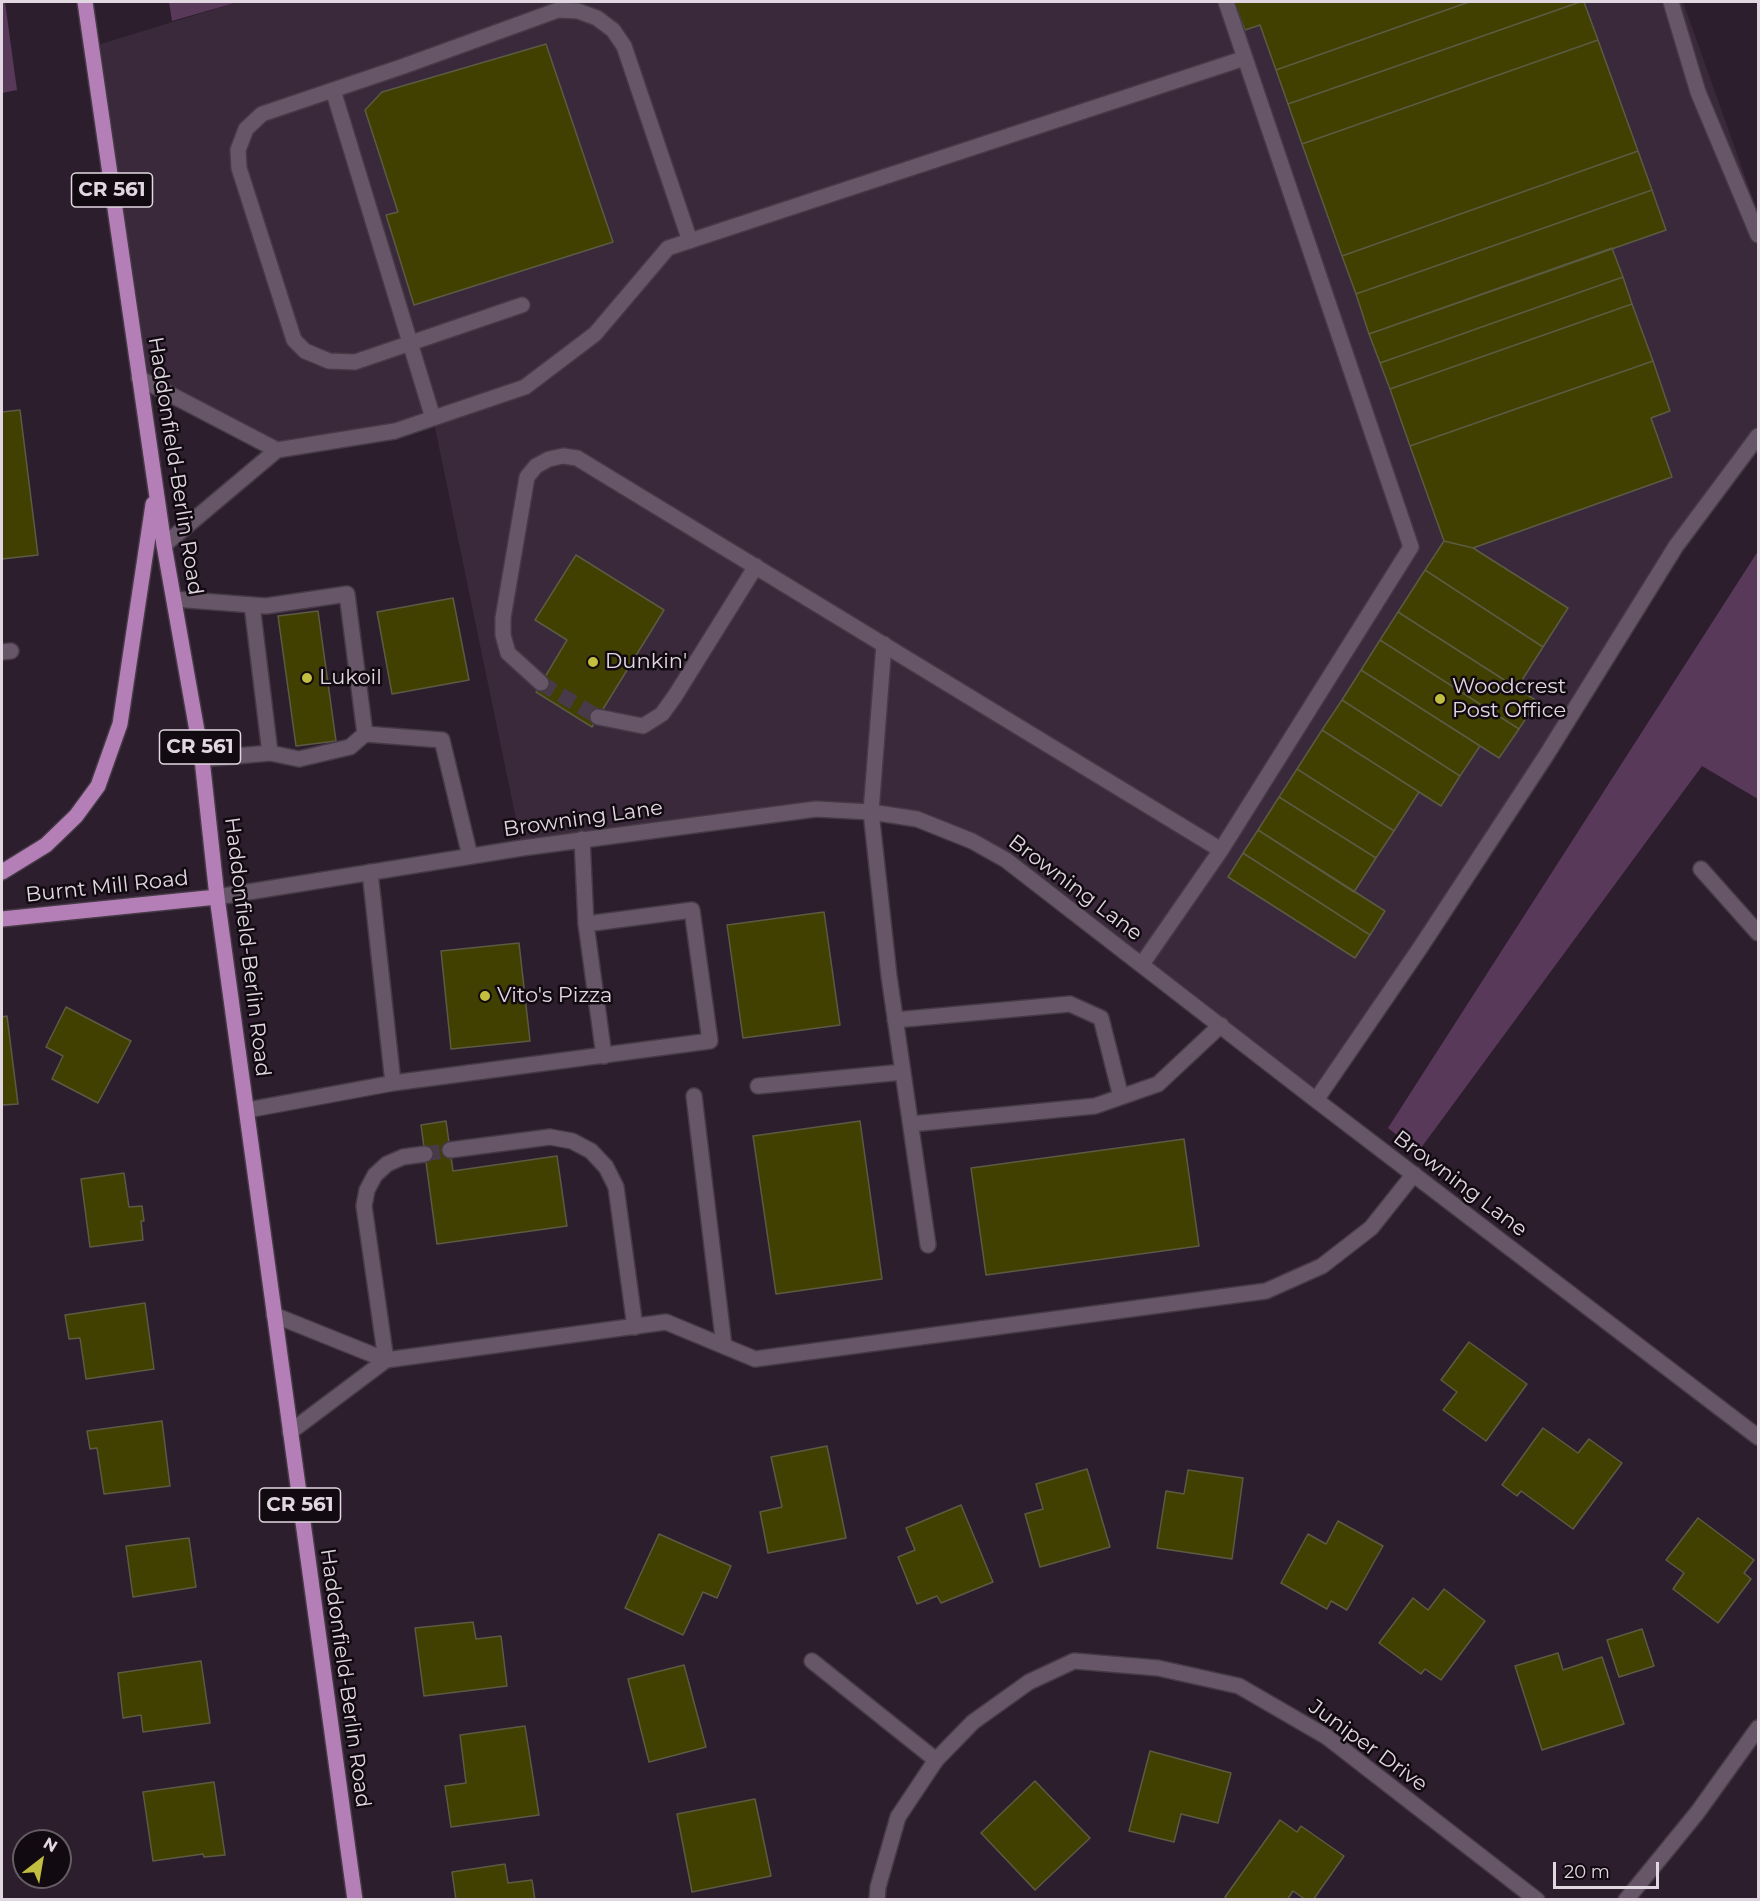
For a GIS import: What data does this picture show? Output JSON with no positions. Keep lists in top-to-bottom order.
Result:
{
  "streets": {
    "main road": ["CR 561", "Haddonfield-Berlin Road", "Burnt Mill Road"],
    "street": ["Browning Lane", "Juniper Drive"]
  },
  "crossings": [
    ["Haddonfield-Berlin Road", "Browning Lane"],
    ["Haddonfield-Berlin Road", "Burnt Mill Road"],
    ["Browning Lane", "Burnt Mill Road"]
  ],
  "places": [
    "Dunkin'",
    "Lukoil",
    "Woodcrest Post Office",
    "Vito's Pizza"
  ],
  "scale_bar": "20 m",
  "north": "top right"
}
